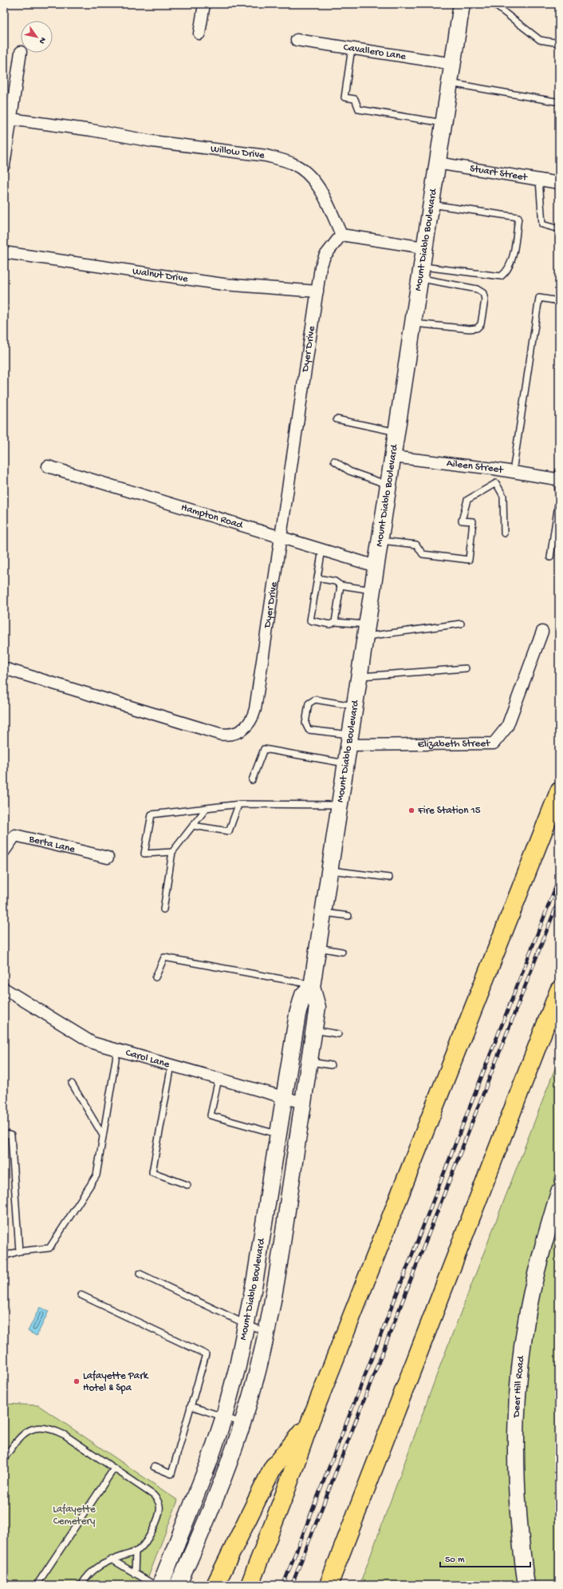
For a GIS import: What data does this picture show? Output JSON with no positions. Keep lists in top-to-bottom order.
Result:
{
  "streets": {
    "main road": ["Mount Diablo Boulevard", "Deer Hill Road"],
    "street": [
      "Cavallero Lane",
      "Willow Drive",
      "Stuart Street",
      "Walnut Drive",
      "Dyer Drive",
      "Aileen Street",
      "Hampton Road",
      "Elizabeth Street",
      "Berta Lane",
      "Carol Lane"
    ]
  },
  "crossings": [
    ["Cavallero Lane", "Mount Diablo Boulevard"],
    ["Willow Drive", "Dyer Drive"],
    ["Stuart Street", "Mount Diablo Boulevard"],
    ["Mount Diablo Boulevard", "Aileen Street"],
    ["Mount Diablo Boulevard", "Hampton Road"],
    ["Mount Diablo Boulevard", "Elizabeth Street"],
    ["Mount Diablo Boulevard", "Carol Lane"],
    ["Walnut Drive", "Dyer Drive"],
    ["Dyer Drive", "Hampton Road"]
  ],
  "parks": ["Lafayette Cemetery"],
  "places": ["Fire Station 15", "Lafayette Park Hotel & Spa"],
  "scale_bar": "50 m",
  "north": "bottom right"
}
